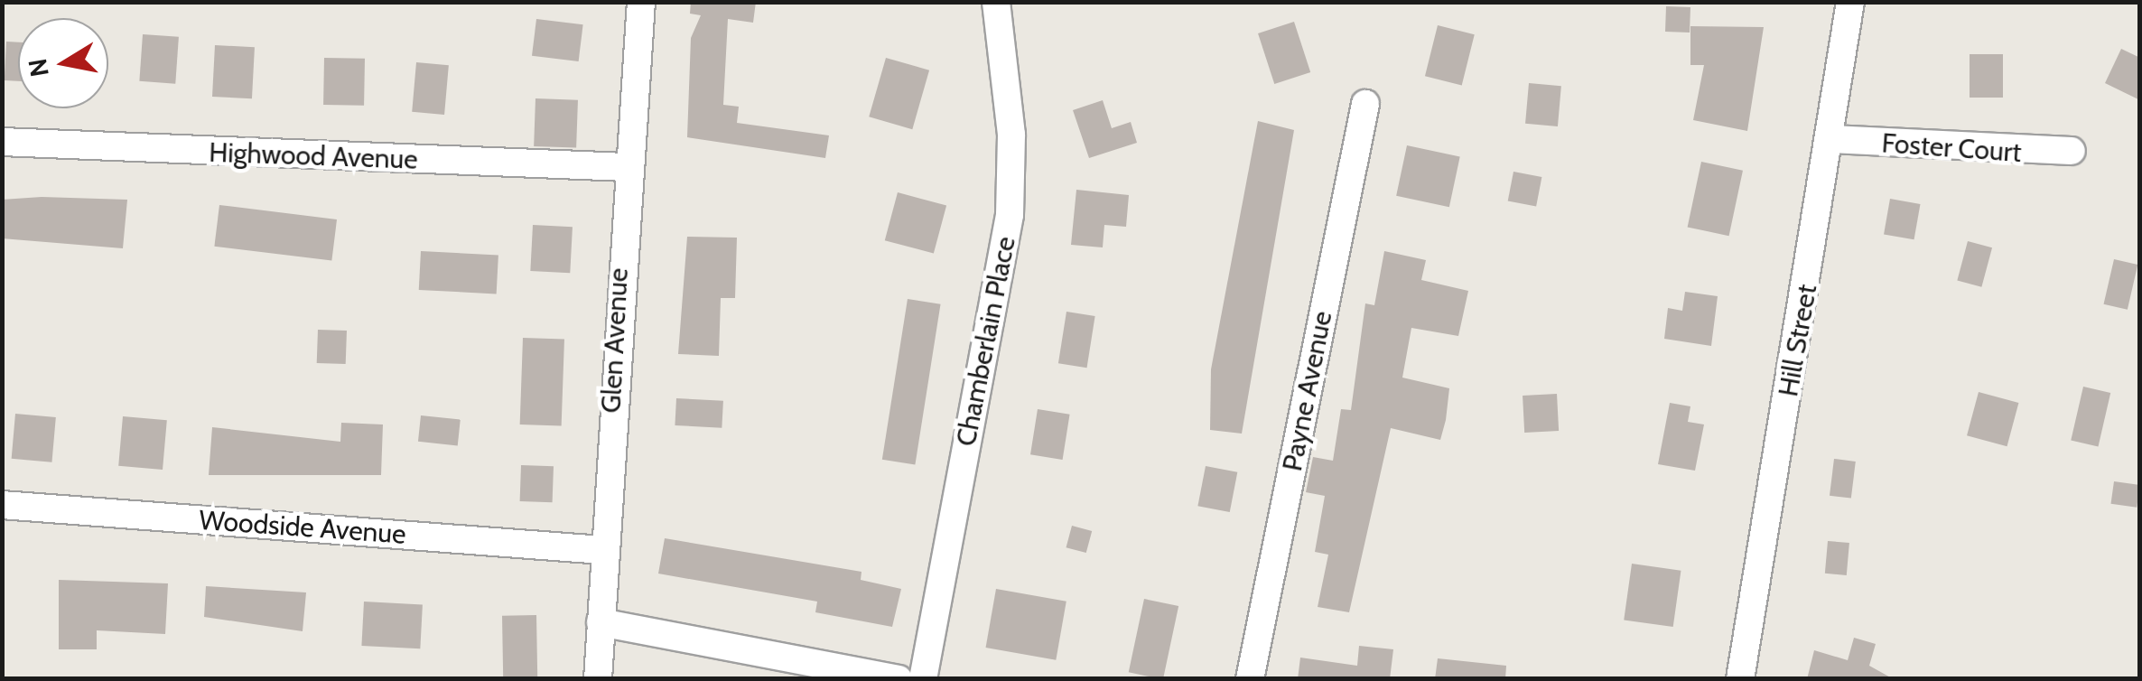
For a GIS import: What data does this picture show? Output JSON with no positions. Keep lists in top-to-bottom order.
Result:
{
  "streets": {
    "street": [
      "Foster Court",
      "Highwood Avenue",
      "Glen Avenue",
      "Hill Street",
      "Chamberlain Place",
      "Payne Avenue",
      "Woodside Avenue"
    ]
  },
  "crossings": [
    ["Foster Court", "Hill Street"],
    ["Highwood Avenue", "Glen Avenue"],
    ["Glen Avenue", "Woodside Avenue"]
  ],
  "north": "left"
}
